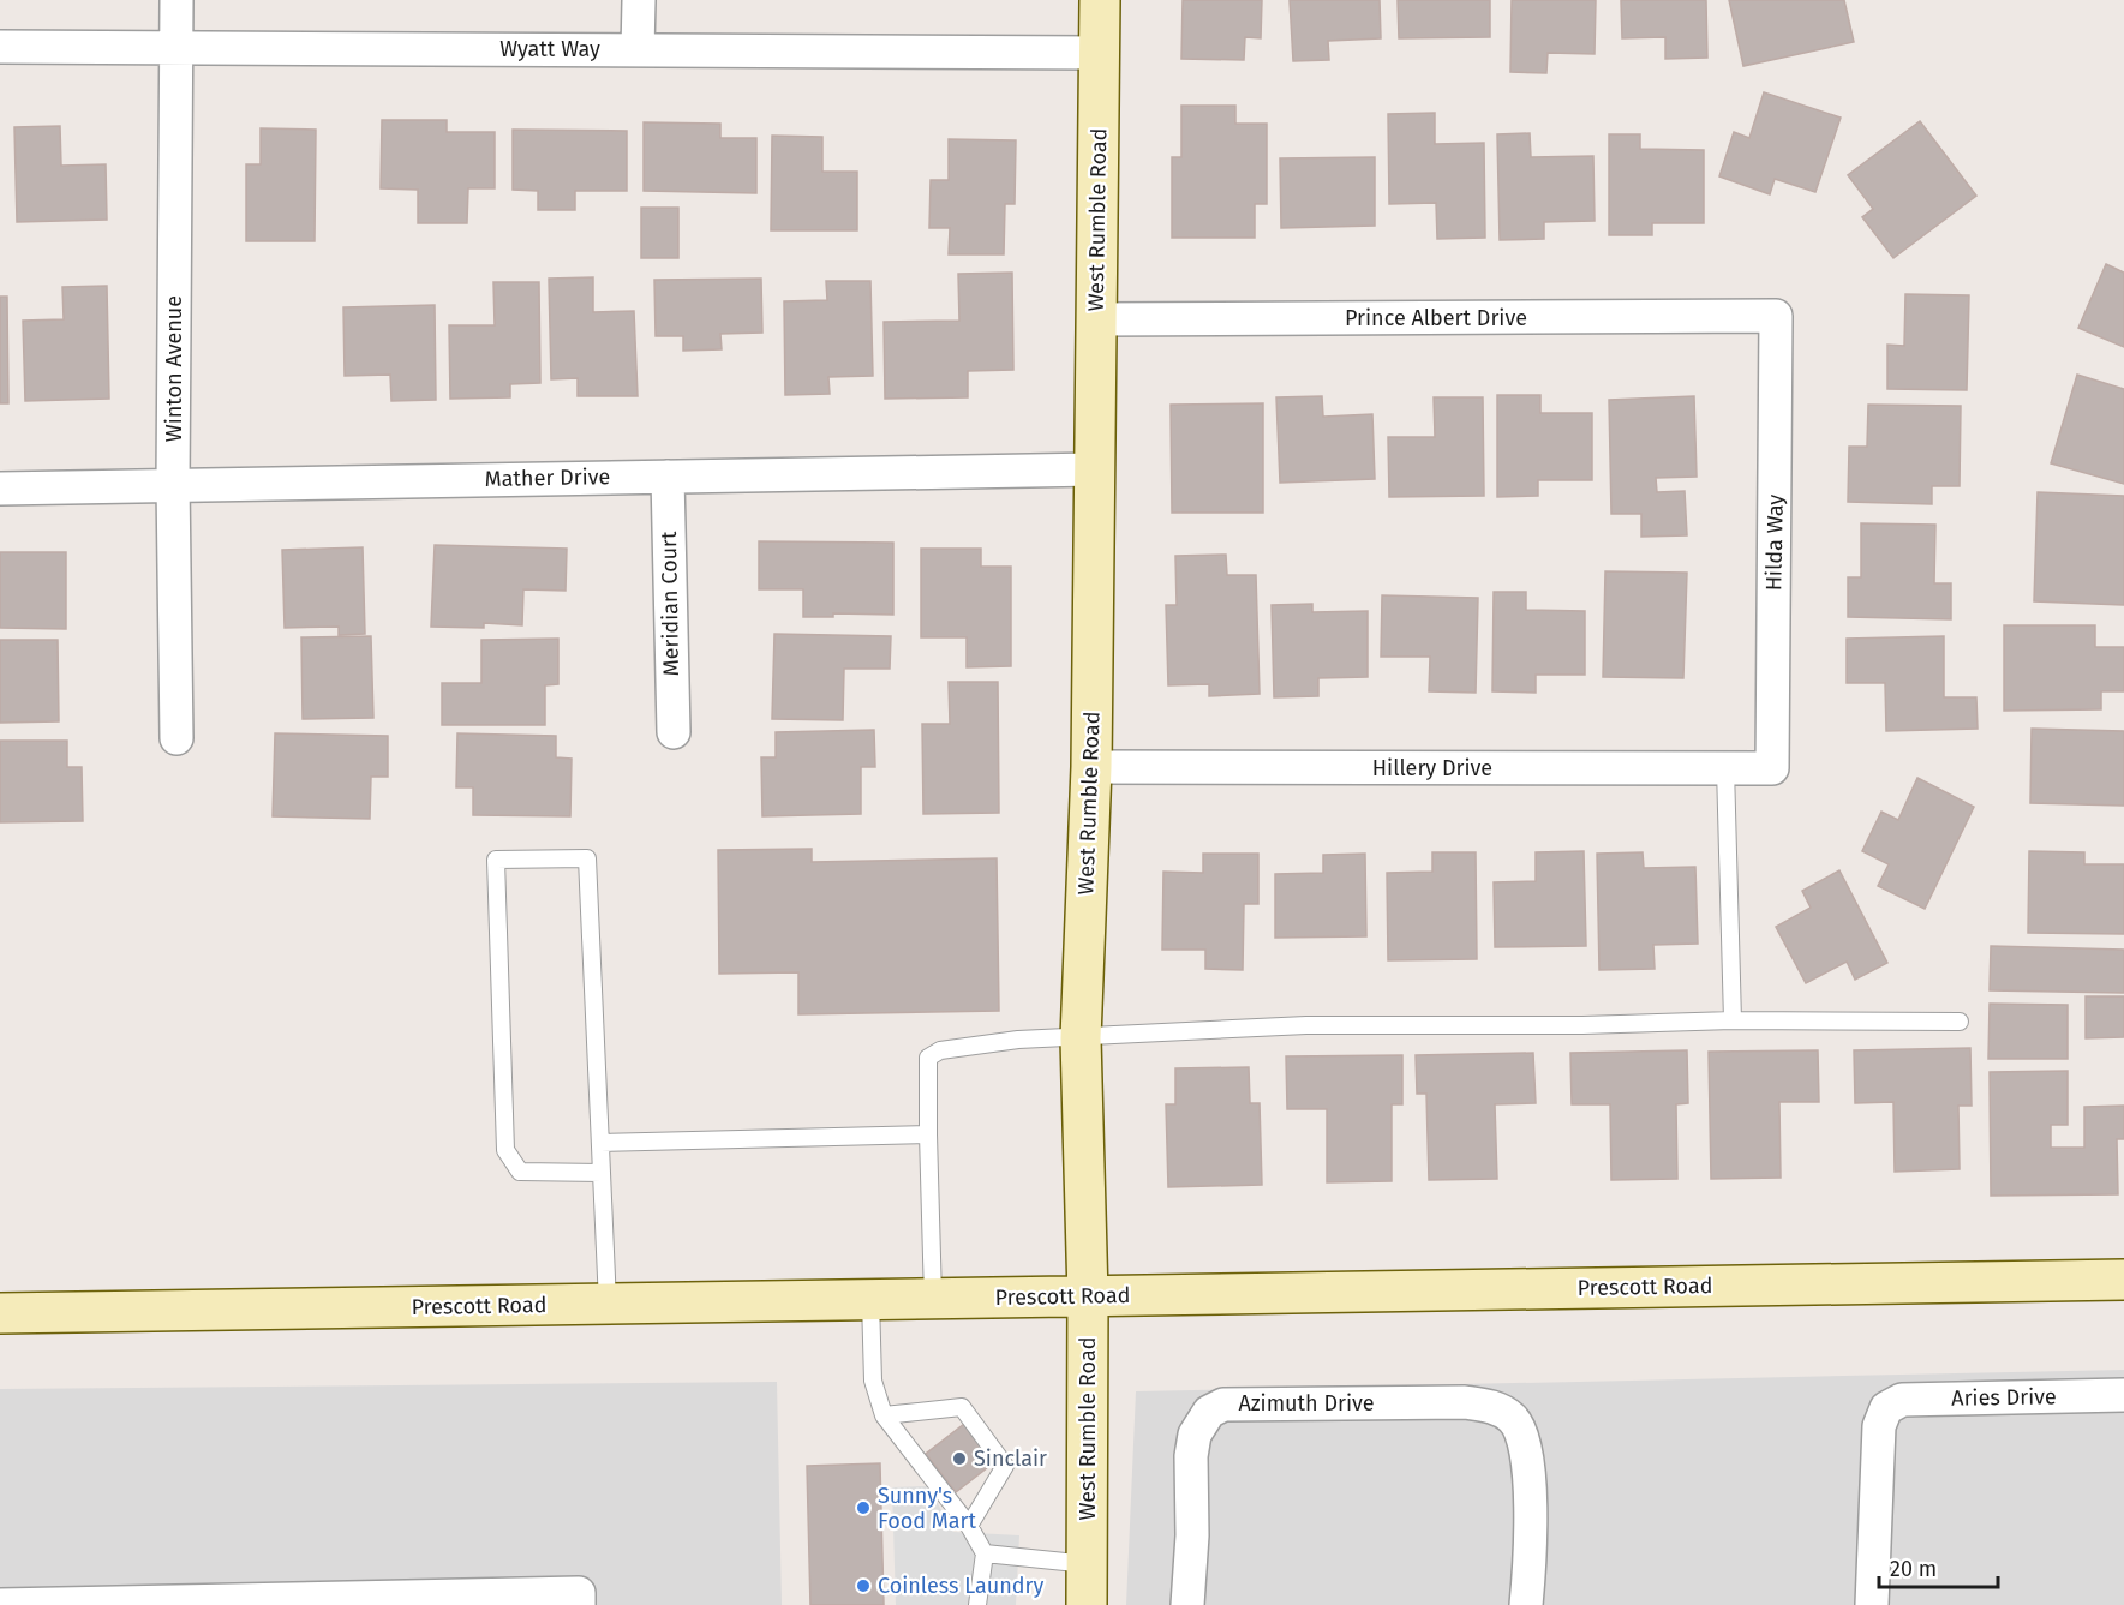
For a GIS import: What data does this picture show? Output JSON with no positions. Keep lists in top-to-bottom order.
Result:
{
  "streets": {
    "main road": ["West Rumble Road", "Prescott Road"],
    "street": [
      "Wyatt Way",
      "Prince Albert Drive",
      "Winton Avenue",
      "Mather Drive",
      "Hilda Way",
      "Meridian Court",
      "Hillery Drive",
      "Aries Drive",
      "Azimuth Drive"
    ]
  },
  "crossings": [
    ["Wyatt Way", "West Rumble Road"],
    ["Wyatt Way", "Winton Avenue"],
    ["West Rumble Road", "Prince Albert Drive"],
    ["West Rumble Road", "Mather Drive"],
    ["West Rumble Road", "Hillery Drive"],
    ["West Rumble Road", "Prescott Road"],
    ["Prince Albert Drive", "Hilda Way"],
    ["Winton Avenue", "Mather Drive"],
    ["Mather Drive", "Meridian Court"],
    ["Hilda Way", "Hillery Drive"]
  ],
  "places": ["Sinclair", "Sunny's Food Mart", "Coinless Laundry"],
  "scale_bar": "20 m"
}
